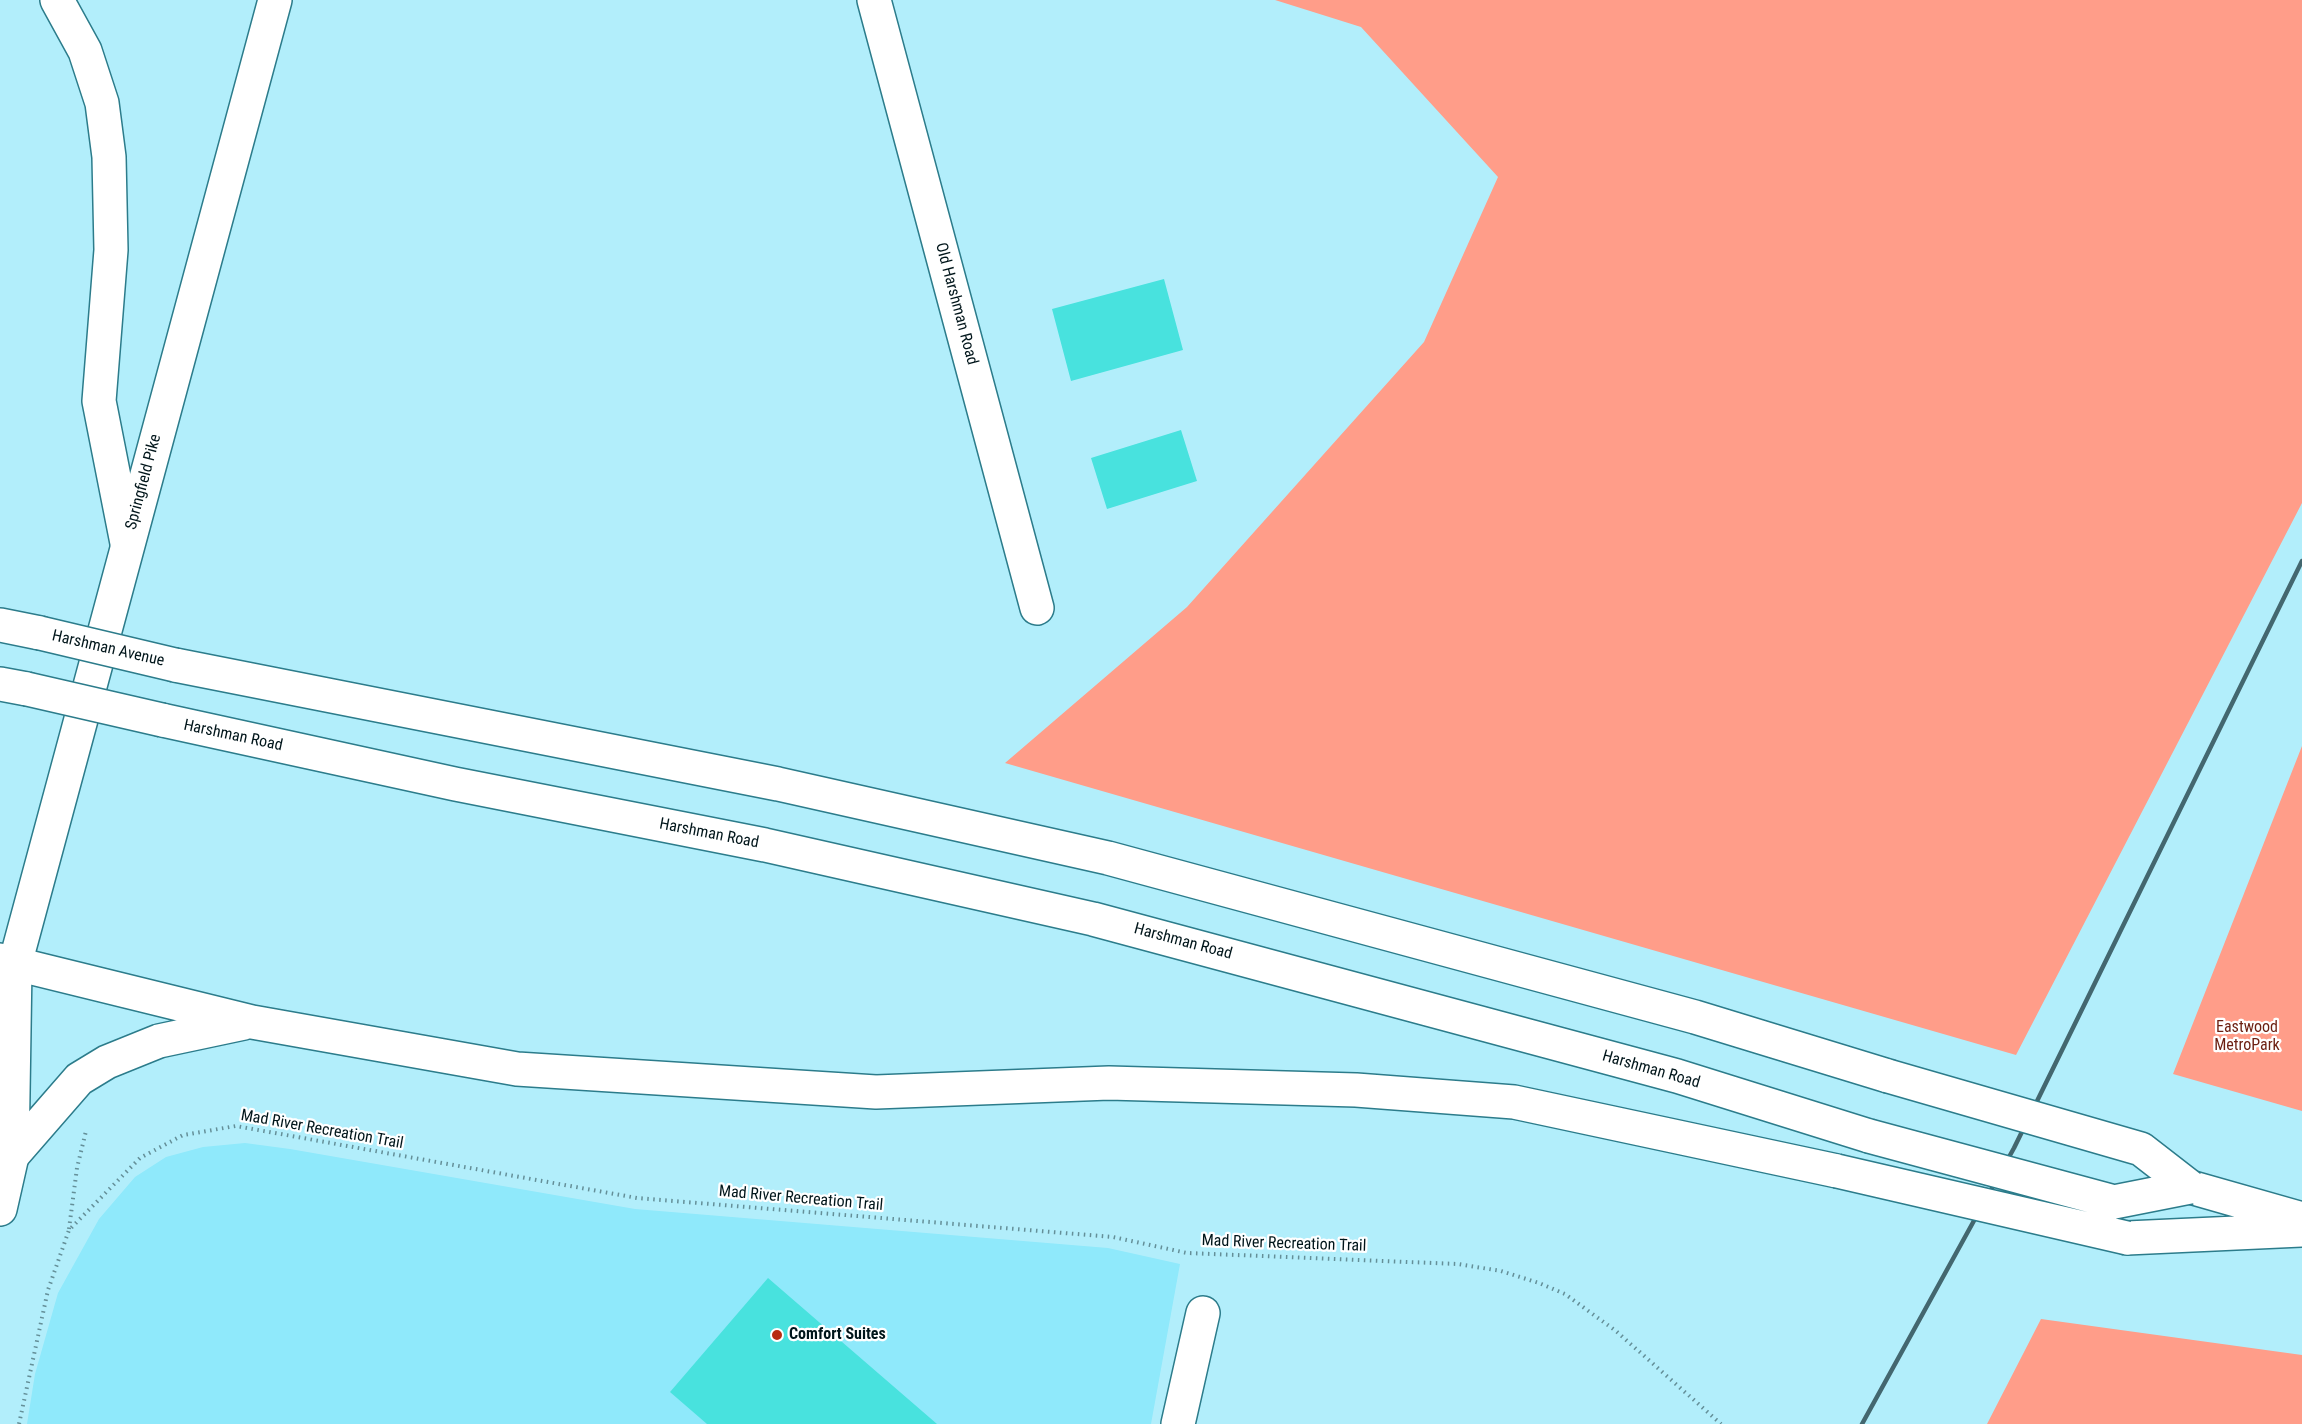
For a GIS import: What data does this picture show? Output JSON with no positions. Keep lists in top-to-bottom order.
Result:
{
  "streets": {
    "main road": [
      "Old Harshman Road",
      "Springfield Pike",
      "Harshman Avenue",
      "Harshman Road"
    ],
    "path": ["Mad River Recreation Trail"]
  },
  "crossings": [
    ["Harshman Avenue", "Harshman Road"]
  ],
  "parks": ["Eastwood MetroPark"],
  "places": ["Comfort Suites"]
}
